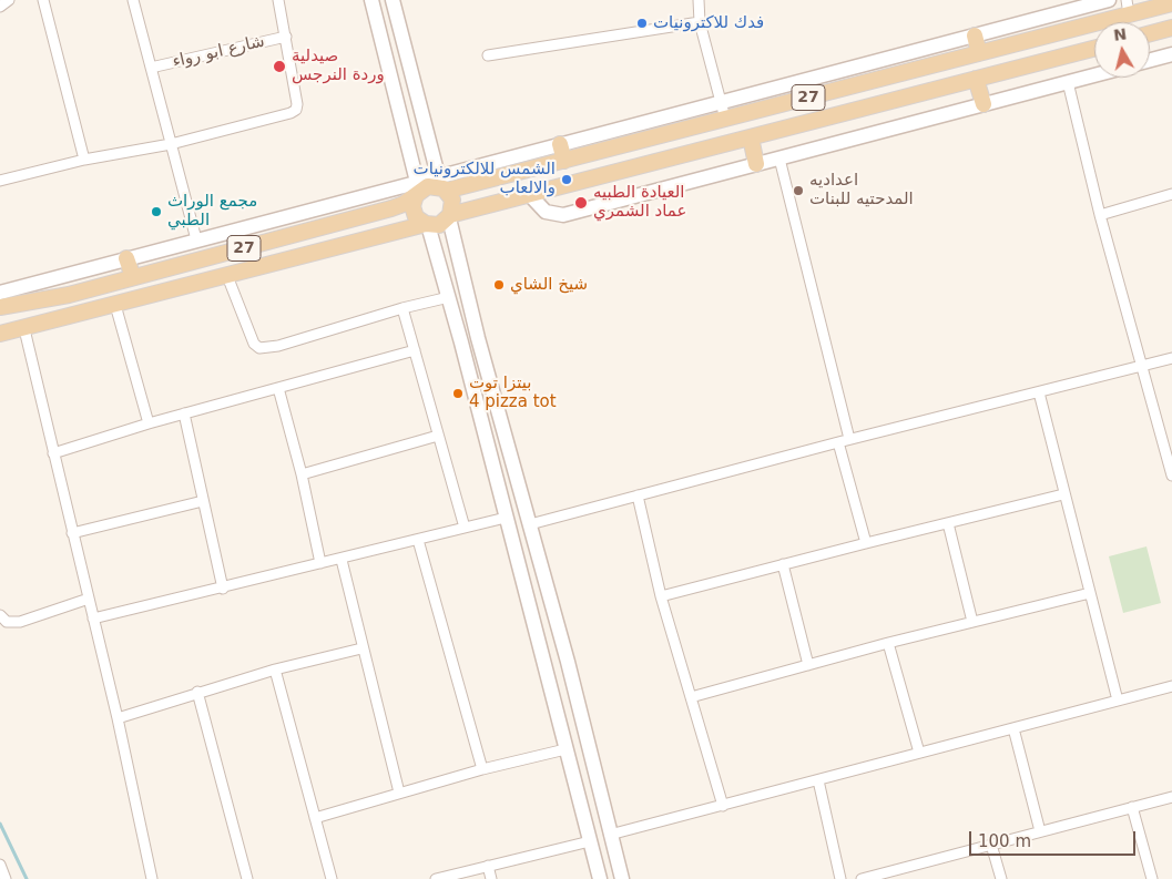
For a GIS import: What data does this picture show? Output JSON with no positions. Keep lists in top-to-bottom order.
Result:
{
  "streets": {
    "main road": ["27"],
    "street": ["شارع ابو رواء"]
  },
  "places": [
    "فدك للاكترونيات",
    "صيدلية وردة النرجس",
    "الشمس للالكترونيات والالعاب",
    "اعداديه المدحتيه للبنات",
    "العيادة الطبيه عماد الشمري",
    "مجمع الوراث الطبي",
    "شيخ الشاي",
    "بيتزا توت 4 pizza tot"
  ],
  "scale_bar": "100 m",
  "north": "top"
}
